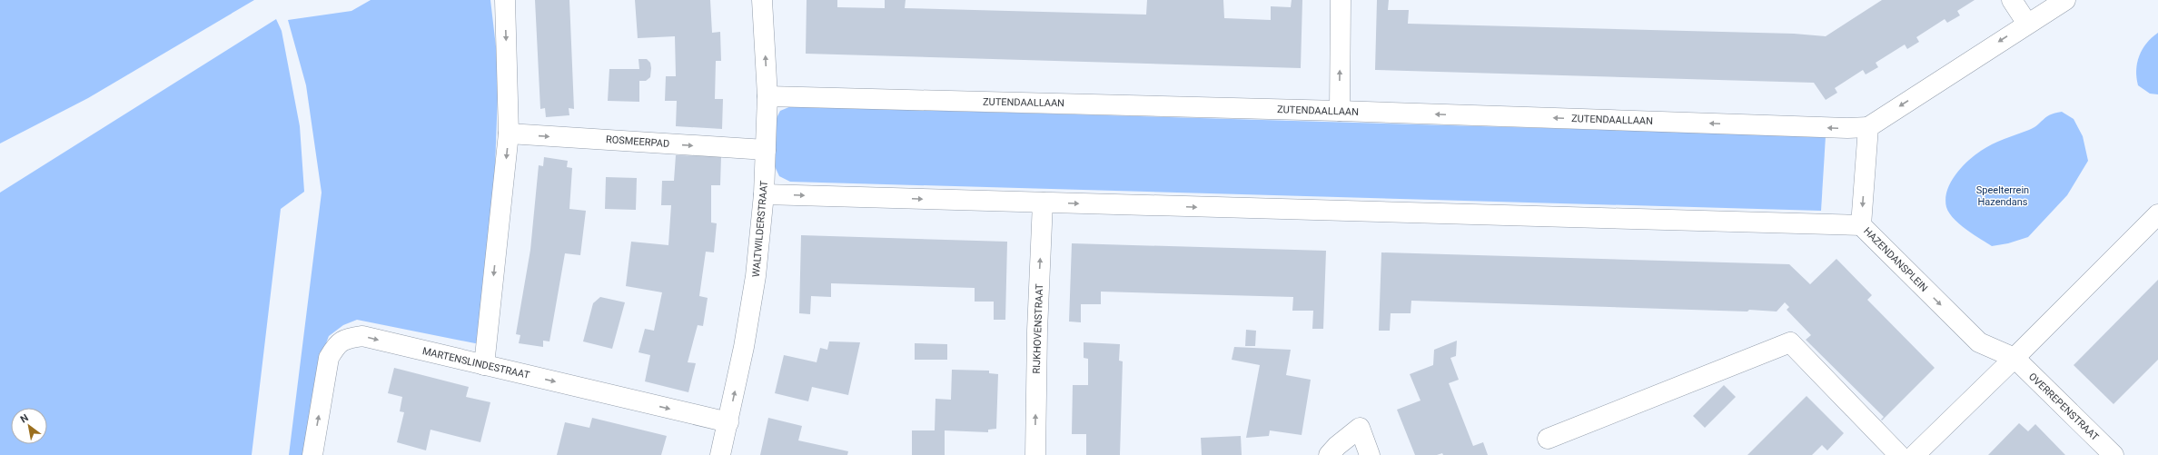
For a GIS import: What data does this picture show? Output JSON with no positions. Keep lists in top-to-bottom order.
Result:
{
  "streets": {
    "street": [
      "ZUTENDAALLAAN",
      "ROSMEERPAD",
      "WALTWILDERSTRAAT",
      "HAZENDANSPLEIN",
      "RIJKHOVENSTRAAT",
      "MARTENSLINDESTRAAT",
      "OVERREPENSTRAAT"
    ]
  },
  "crossings": [
    ["ZUTENDAALLAAN", "WALTWILDERSTRAAT"],
    ["ZUTENDAALLAAN", "HAZENDANSPLEIN"],
    ["ROSMEERPAD", "WALTWILDERSTRAAT"],
    ["WALTWILDERSTRAAT", "MARTENSLINDESTRAAT"],
    ["HAZENDANSPLEIN", "OVERREPENSTRAAT"]
  ],
  "one_way": [
    "ROSMEERPAD",
    "WALTWILDERSTRAAT",
    "HAZENDANSPLEIN",
    "RIJKHOVENSTRAAT",
    "MARTENSLINDESTRAAT"
  ],
  "parks": ["Speelterrein Hazendans"],
  "north": "top left"
}
